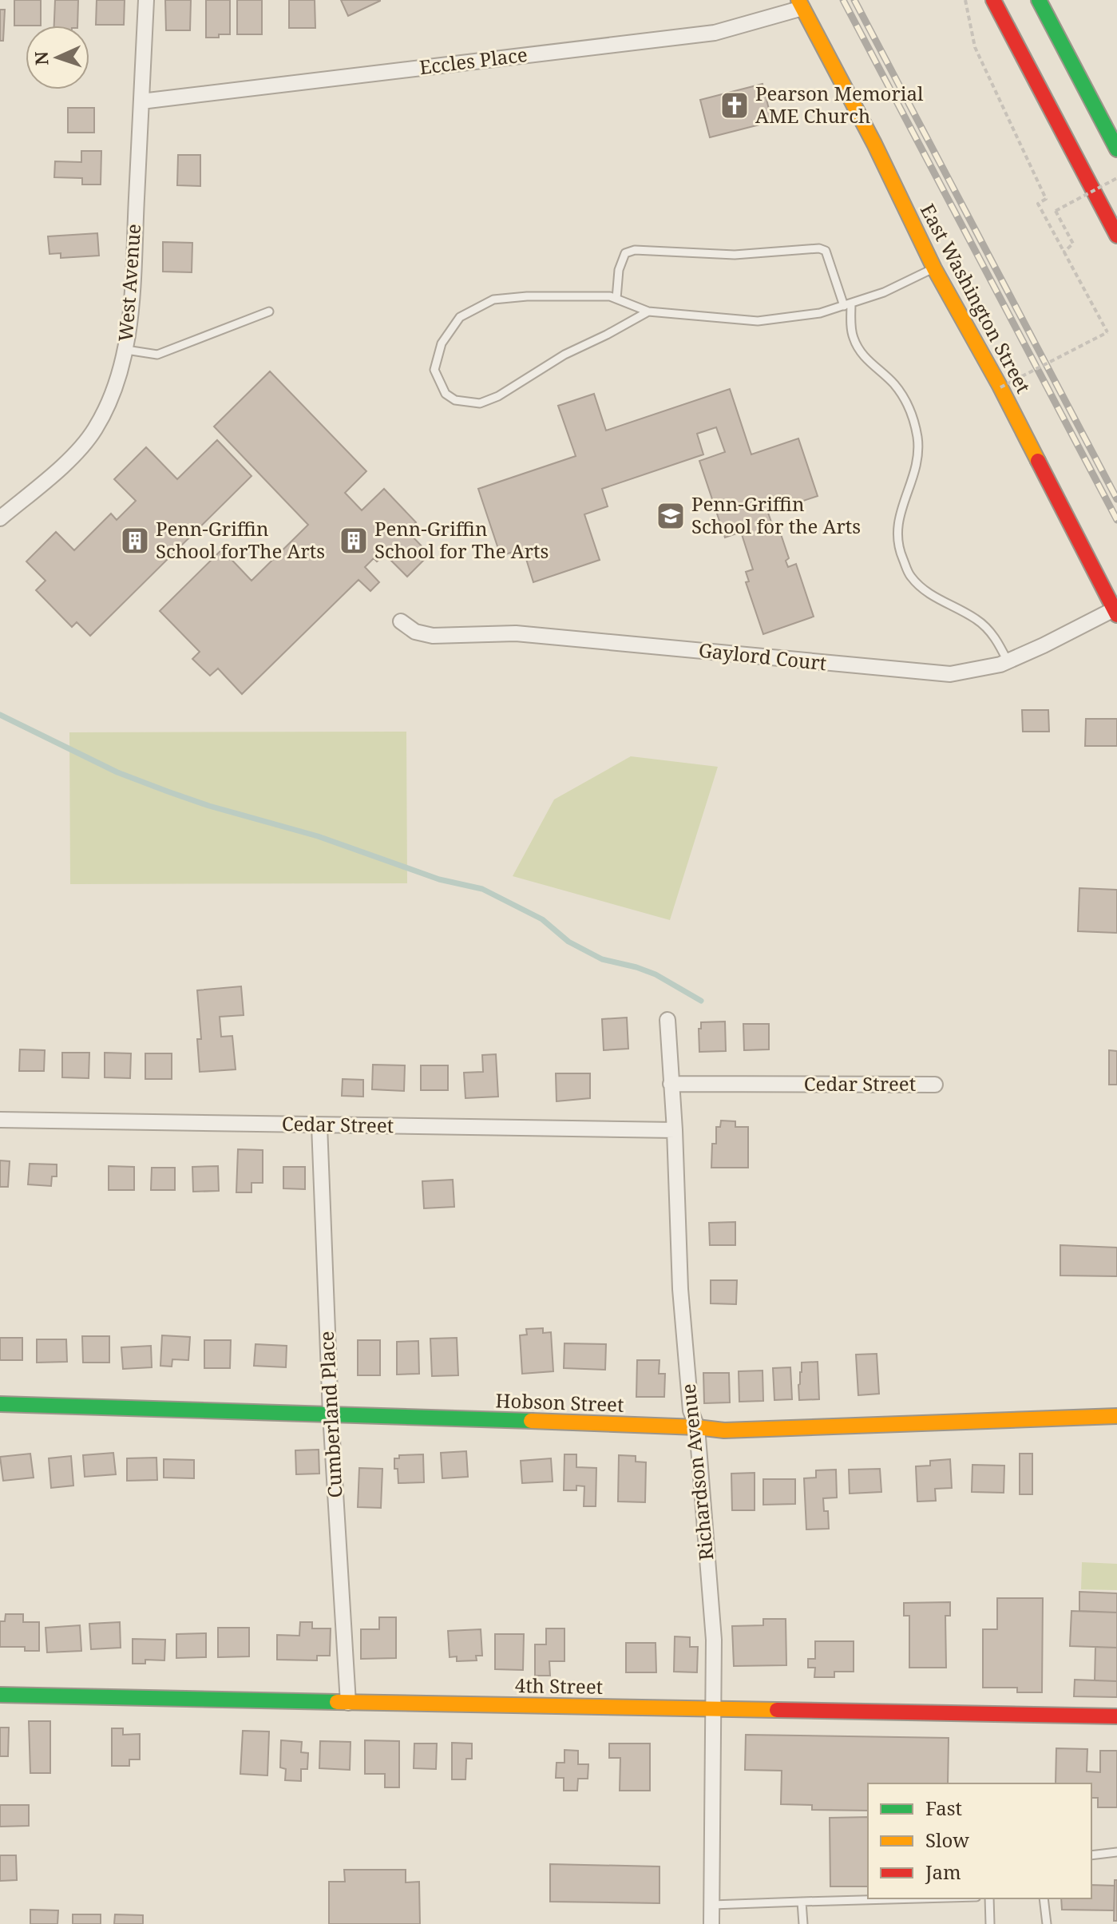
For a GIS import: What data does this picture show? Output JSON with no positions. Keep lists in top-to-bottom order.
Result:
{
  "streets": {
    "street": [
      "Eccles Place",
      "West Avenue",
      "East Washington Street",
      "Gaylord Court",
      "Cedar Street",
      "Hobson Street",
      "Cumberland Place",
      "Richardson Avenue",
      "4th Street"
    ]
  },
  "crossings": [
    ["Eccles Place", "West Avenue"],
    ["Eccles Place", "East Washington Street"],
    ["East Washington Street", "Gaylord Court"],
    ["Cedar Street", "Cumberland Place"],
    ["Cedar Street", "Richardson Avenue"],
    ["Hobson Street", "Cumberland Place"],
    ["Hobson Street", "Richardson Avenue"],
    ["Cumberland Place", "4th Street"],
    ["Richardson Avenue", "4th Street"]
  ],
  "places": {
    "church": ["Pearson Memorial AME Church"],
    "school or university": ["Penn-Griffin School for the Arts"],
    "building": ["Penn-Griffin School forThe Arts", "Penn-Griffin School for The Arts"]
  },
  "legend": ["Fast", "Slow", "Jam"],
  "north": "left"
}
